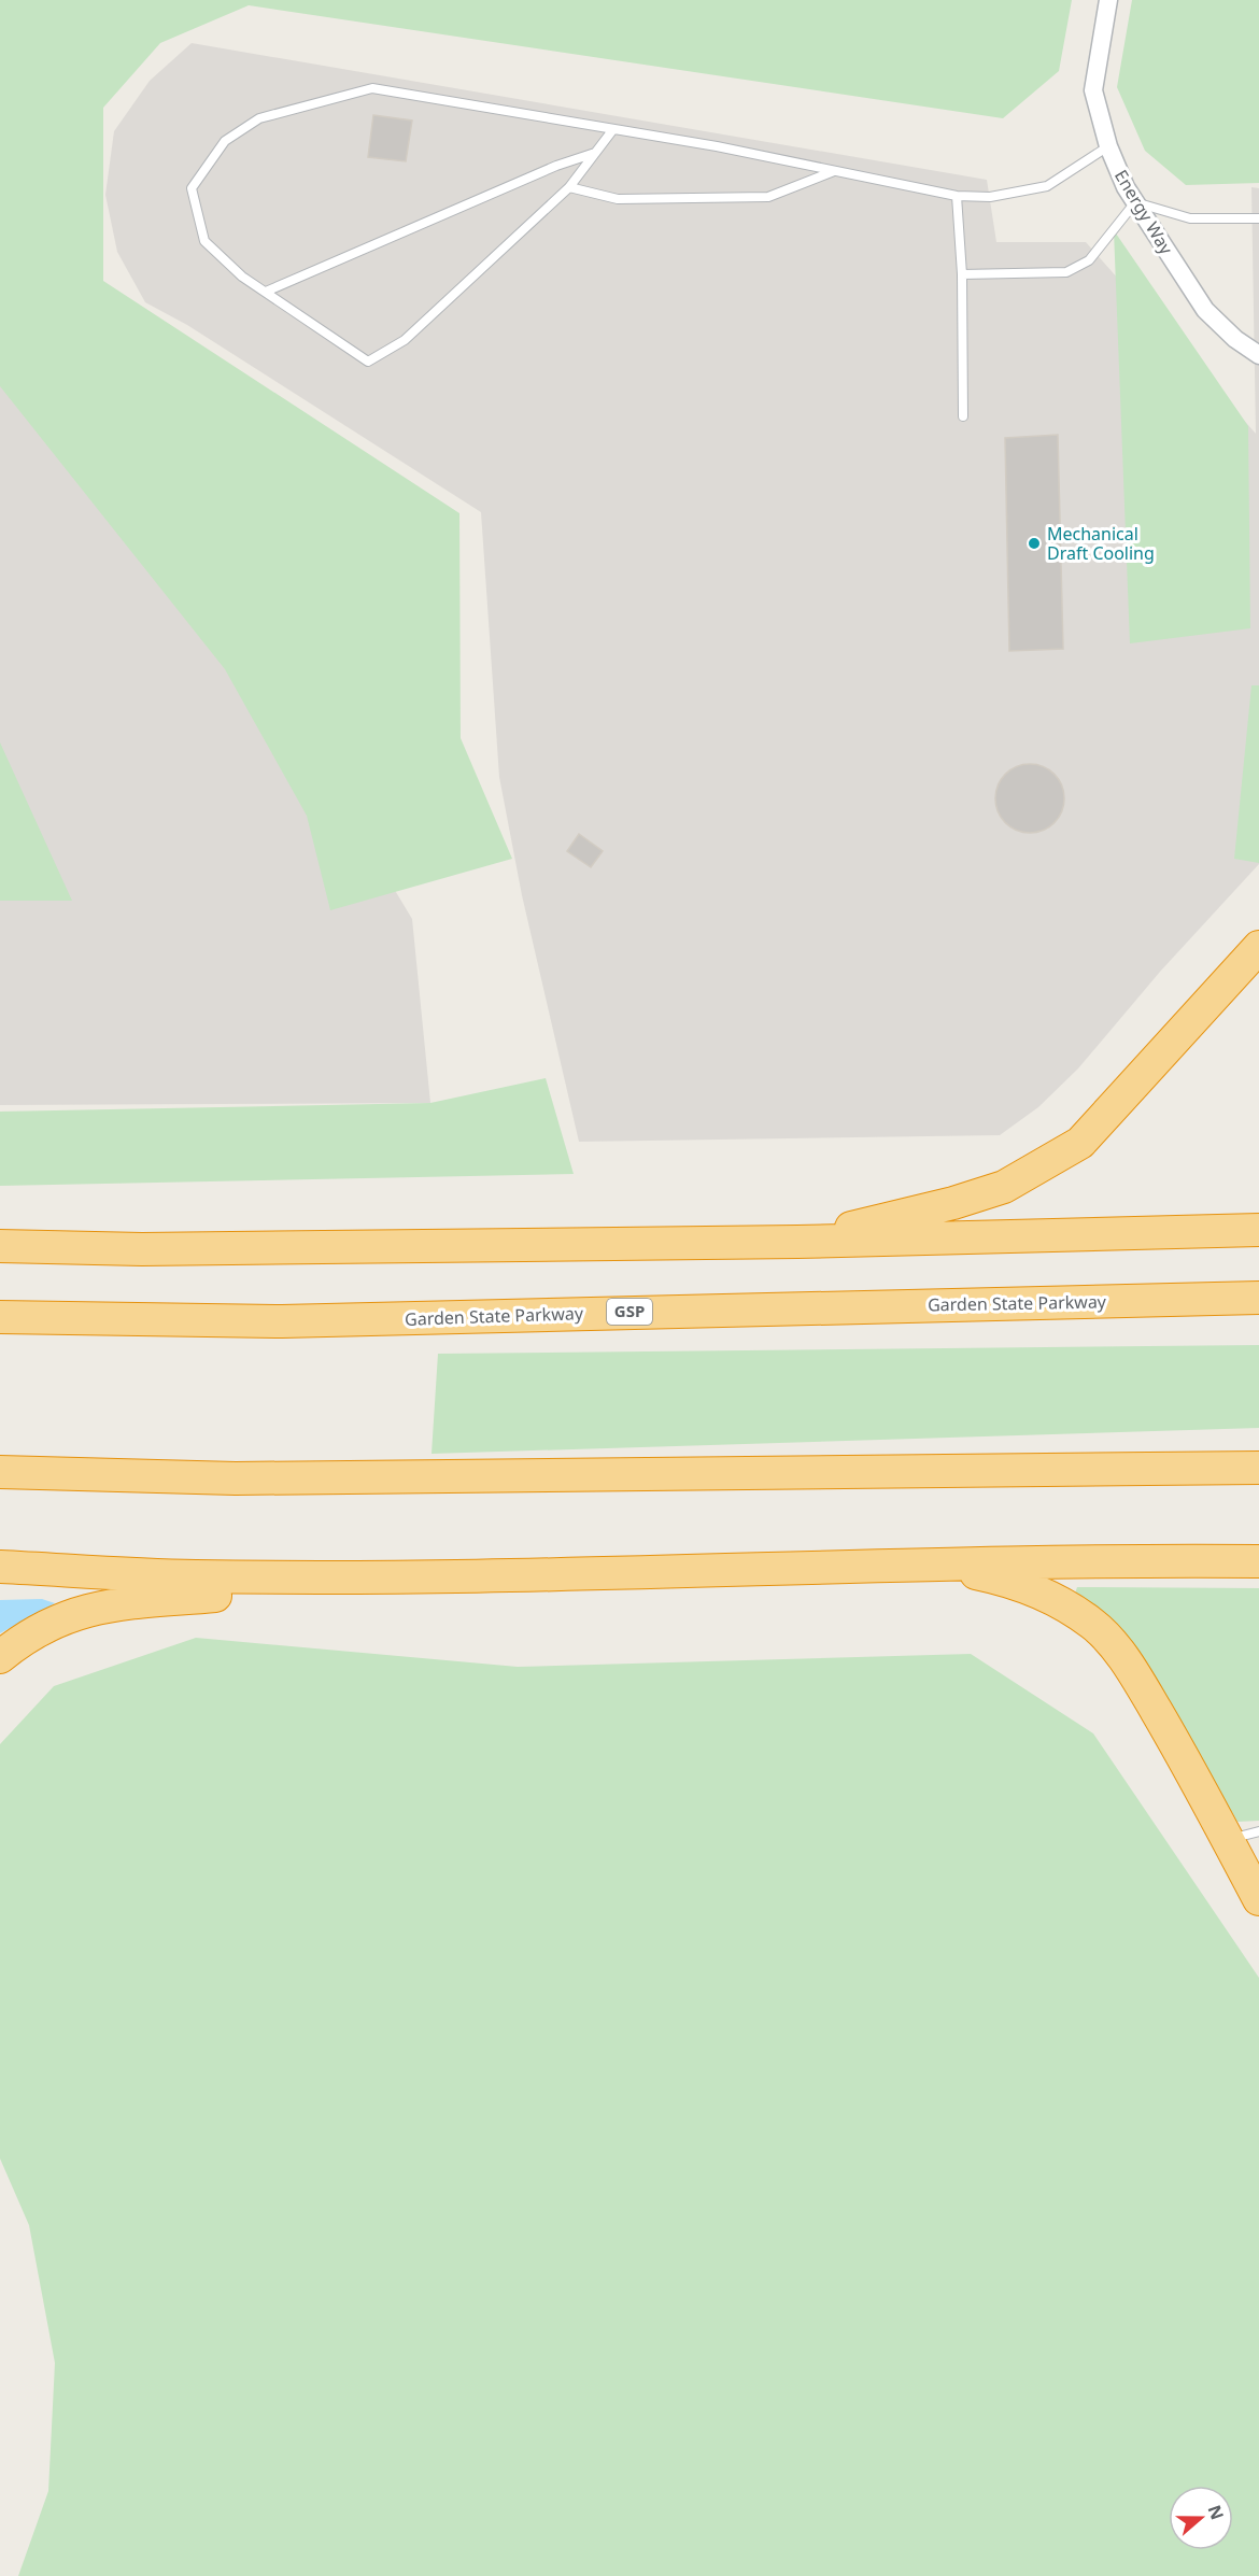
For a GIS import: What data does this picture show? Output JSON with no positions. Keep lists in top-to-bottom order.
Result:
{
  "streets": {
    "highway": ["Garden State Parkway", "GSP"],
    "street": ["Energy Way"]
  },
  "places": ["Mechanical Draft Cooling"],
  "north": "right"
}
